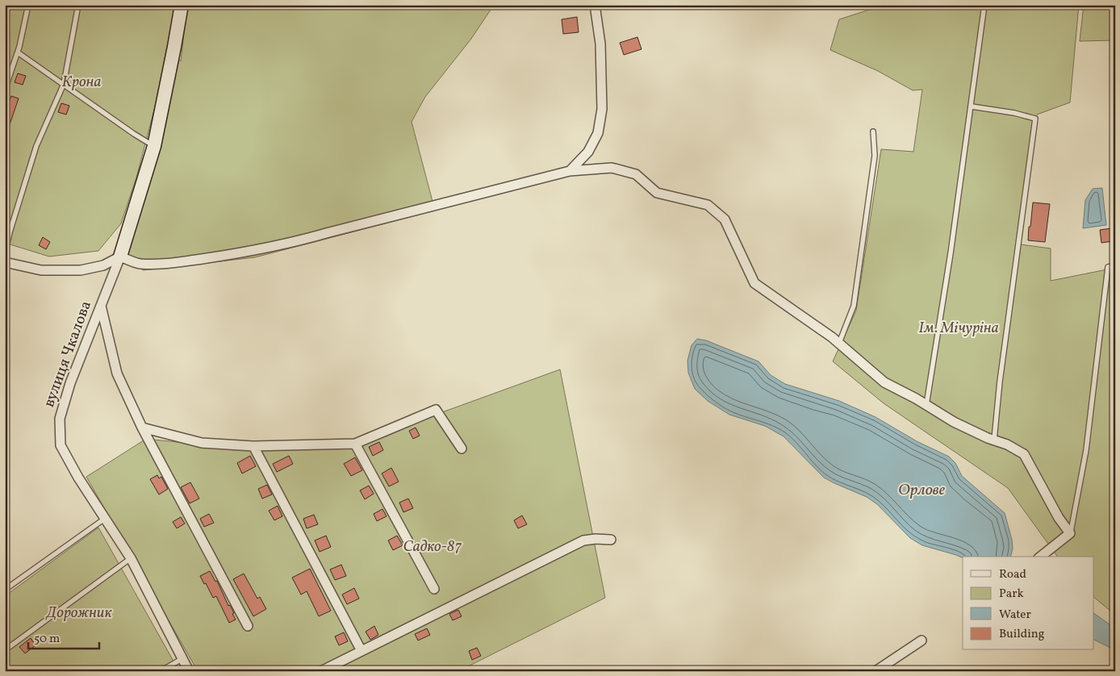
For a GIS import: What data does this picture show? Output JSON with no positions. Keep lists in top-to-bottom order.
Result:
{
  "streets": {
    "street": ["вулиця Чкалова"]
  },
  "water": ["Орлове"],
  "parks": [
    "Крона",
    "Ім. Мічуріна",
    "Садко-87",
    "Дорожник"
  ],
  "legend": [
    "Road",
    "Park",
    "Water",
    "Building"
  ],
  "scale_bar": "50 m"
}
